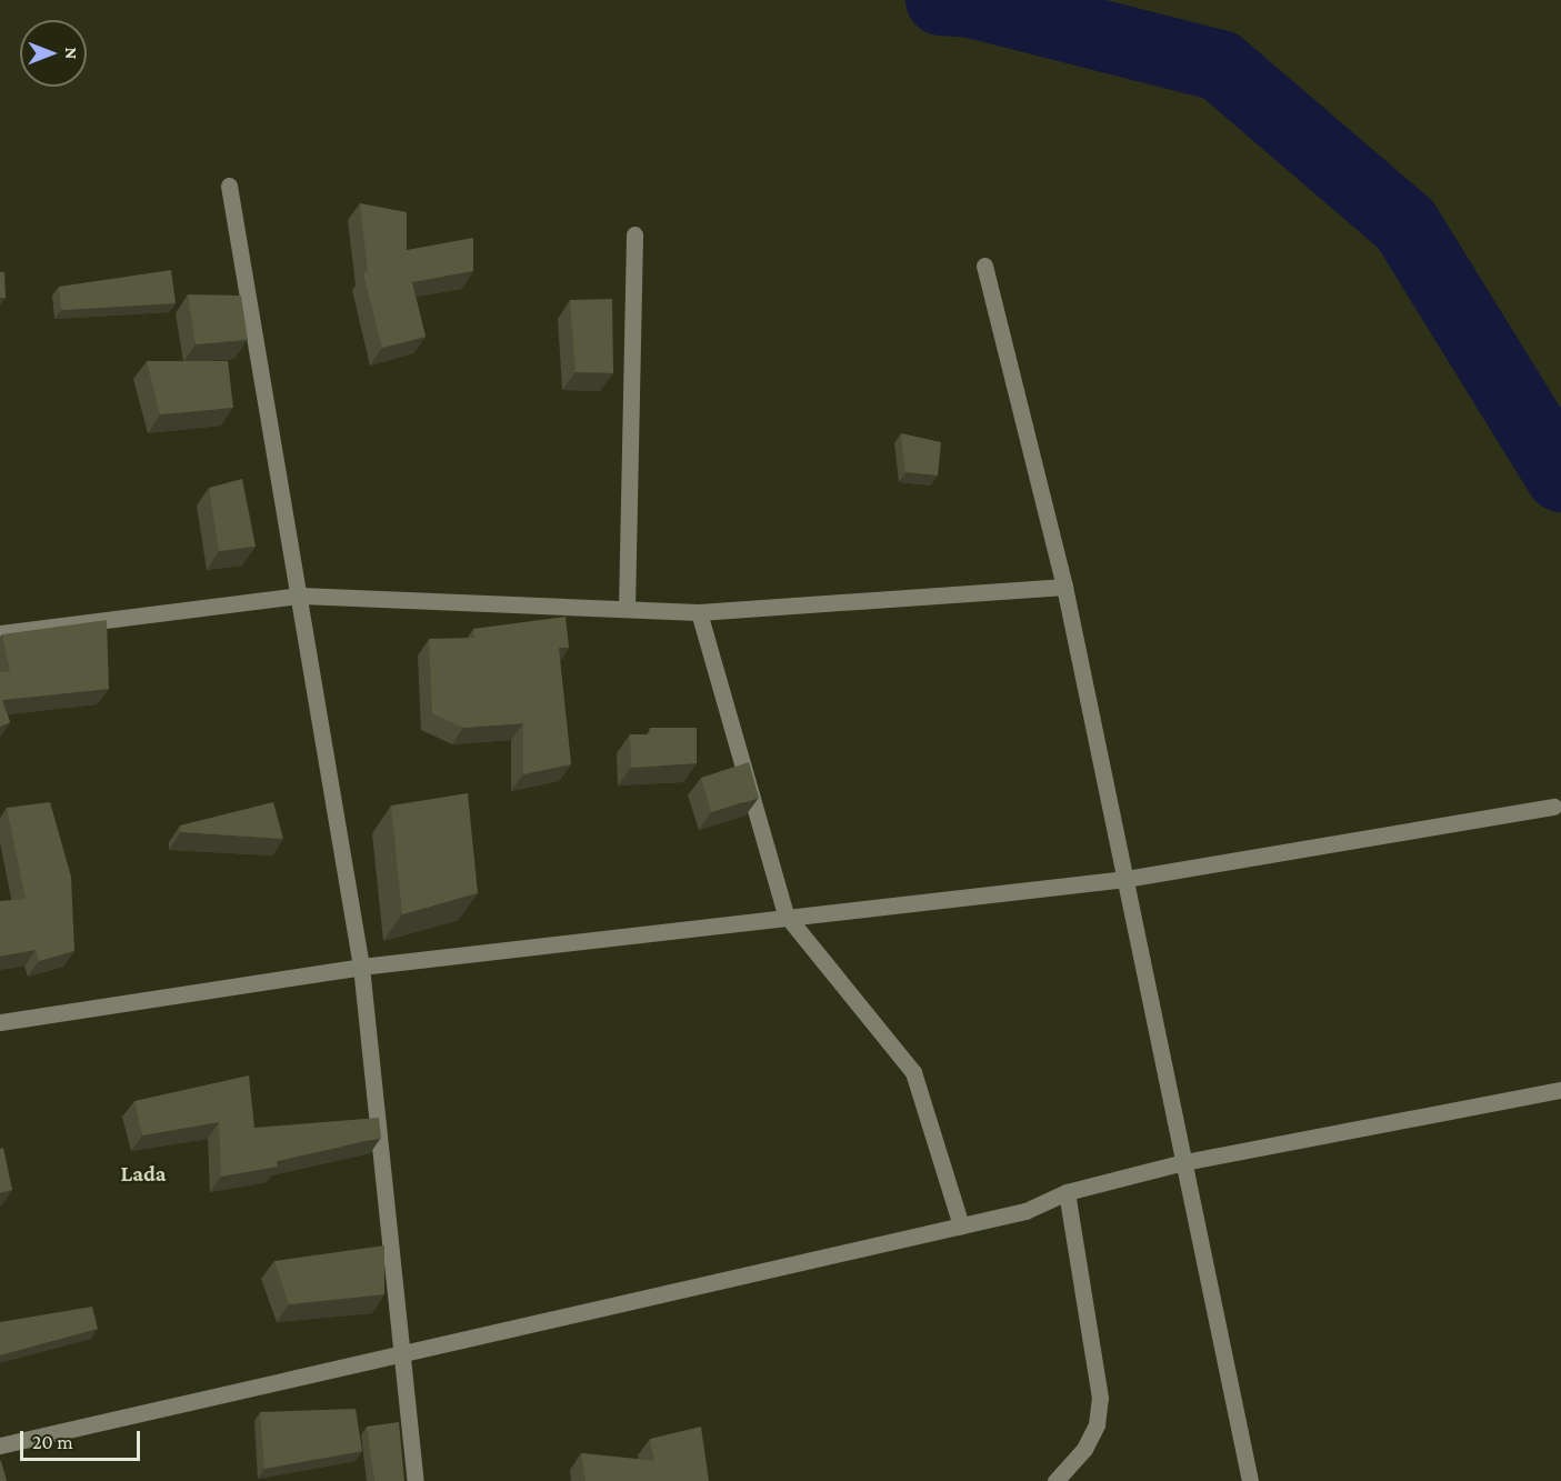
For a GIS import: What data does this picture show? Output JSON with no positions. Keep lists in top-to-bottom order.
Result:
{
  "districts": ["Lada"],
  "scale_bar": "20 m",
  "north": "right"
}
